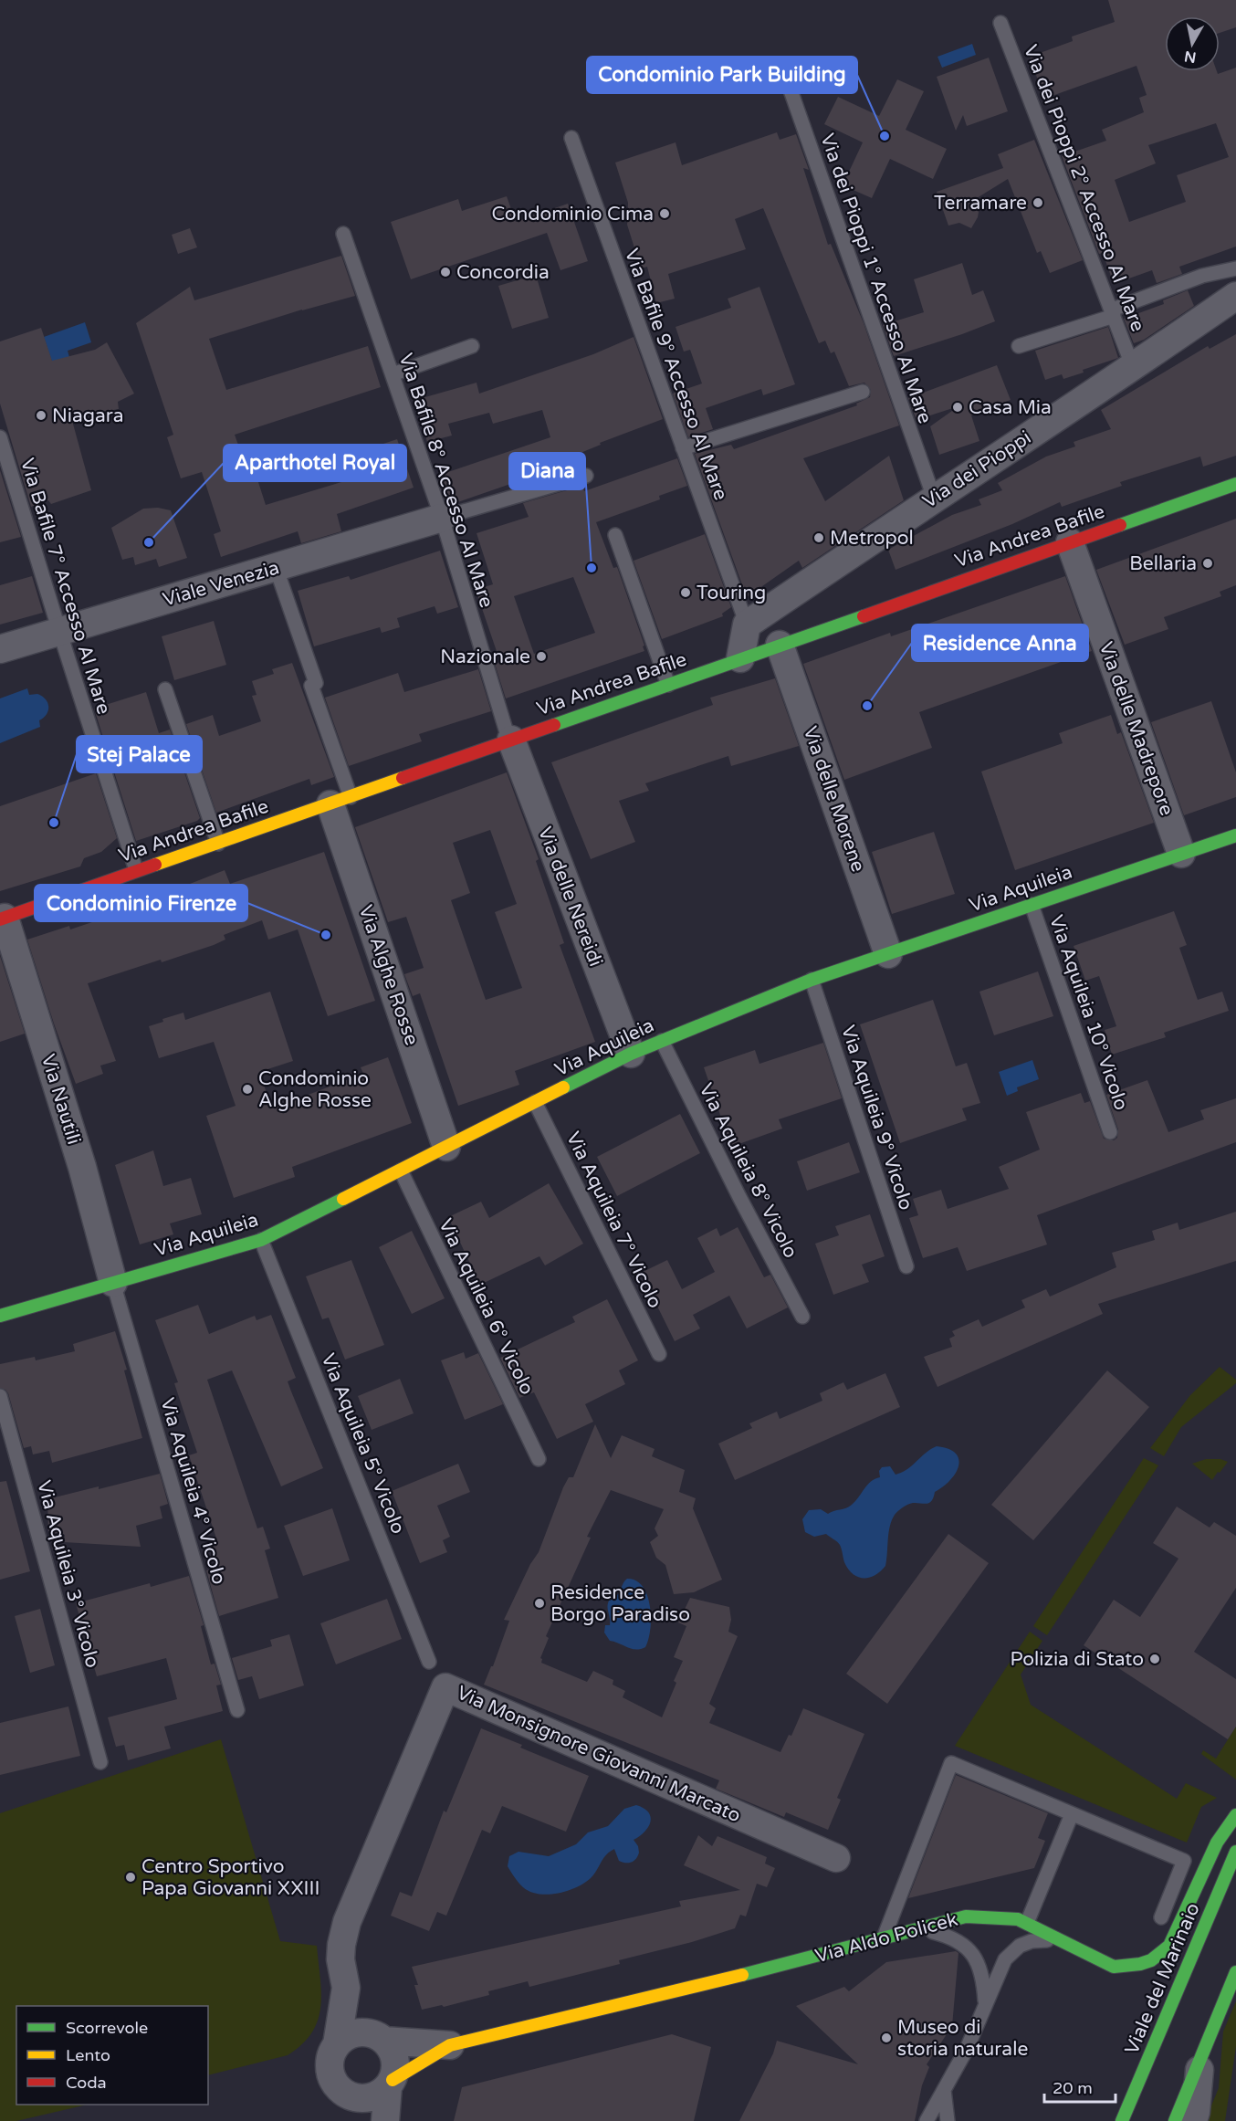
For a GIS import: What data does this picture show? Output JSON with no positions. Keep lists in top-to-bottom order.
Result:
{
  "streets": {
    "street": [
      "Via dei Pioppi",
      "Via Andrea Bafile",
      "Viale Venezia",
      "Via delle Madrepore",
      "Via delle Morene",
      "Via Aquileia",
      "Via delle Nereidi",
      "Via Alghe Rosse",
      "Via Nautili",
      "Via Monsignore Giovanni Marcato",
      "Via Aldo Policek",
      "Viale del Marinaio"
    ],
    "lane": [
      "Via dei Pioppi 2° Accesso Al Mare",
      "Via dei Pioppi 1° Accesso Al Mare",
      "Via Bafile 9° Accesso Al Mare",
      "Via Bafile 8° Accesso Al Mare",
      "Via Bafile 7° Accesso Al Mare",
      "Via Aquileia 10° Vicolo",
      "Via Aquileia 9° Vicolo",
      "Via Aquileia 8° Vicolo",
      "Via Aquileia 7° Vicolo",
      "Via Aquileia 6° Vicolo",
      "Via Aquileia 5° Vicolo",
      "Via Aquileia 4° Vicolo",
      "Via Aquileia 3° Vicolo"
    ]
  },
  "crossings": [
    ["Via dei Pioppi 2° Accesso Al Mare", "Via dei Pioppi"],
    ["Via dei Pioppi 1° Accesso Al Mare", "Via dei Pioppi"],
    ["Via Bafile 9° Accesso Al Mare", "Via dei Pioppi"],
    ["Via Bafile 8° Accesso Al Mare", "Via Andrea Bafile"],
    ["Via Bafile 8° Accesso Al Mare", "Viale Venezia"],
    ["Via Bafile 8° Accesso Al Mare", "Via delle Nereidi"],
    ["Via Andrea Bafile", "Via Bafile 7° Accesso Al Mare"],
    ["Via Andrea Bafile", "Via delle Madrepore"],
    ["Via Andrea Bafile", "Via delle Morene"],
    ["Via Andrea Bafile", "Via delle Nereidi"],
    ["Via Andrea Bafile", "Via Alghe Rosse"],
    ["Via Andrea Bafile", "Via Nautili"],
    ["Viale Venezia", "Via Bafile 7° Accesso Al Mare"],
    ["Via delle Madrepore", "Via Aquileia"],
    ["Via delle Morene", "Via Aquileia"],
    ["Via Aquileia", "Via delle Nereidi"],
    ["Via Aquileia", "Via Alghe Rosse"],
    ["Via Aquileia", "Via Aquileia 10° Vicolo"],
    ["Via Aquileia", "Via Nautili"],
    ["Via Aquileia", "Via Aquileia 9° Vicolo"],
    ["Via Aquileia", "Via Aquileia 8° Vicolo"],
    ["Via Aquileia", "Via Aquileia 7° Vicolo"],
    ["Via Aquileia", "Via Aquileia 6° Vicolo"],
    ["Via Aquileia", "Via Aquileia 5° Vicolo"],
    ["Via Aquileia", "Via Aquileia 4° Vicolo"],
    ["Via Nautili", "Via Aquileia 4° Vicolo"],
    ["Via Monsignore Giovanni Marcato", "Via Aldo Policek"]
  ],
  "places": [
    "Condominio Park Building",
    "Terramare",
    "Condominio Cima",
    "Concordia",
    "Casa Mia",
    "Niagara",
    "Metropol",
    "Aparthotel Royal",
    "Bellaria",
    "Diana",
    "Touring",
    "Nazionale",
    "Residence Anna",
    "Stej Palace",
    "Condominio Firenze",
    "Condominio Alghe Rosse",
    "Residence Borgo Paradiso",
    "Polizia di Stato",
    "Centro Sportivo Papa Giovanni XXIII",
    "Museo di storia naturale"
  ],
  "legend": ["Scorrevole", "Lento", "Coda"],
  "scale_bar": "20 m",
  "north": "bottom"
}
